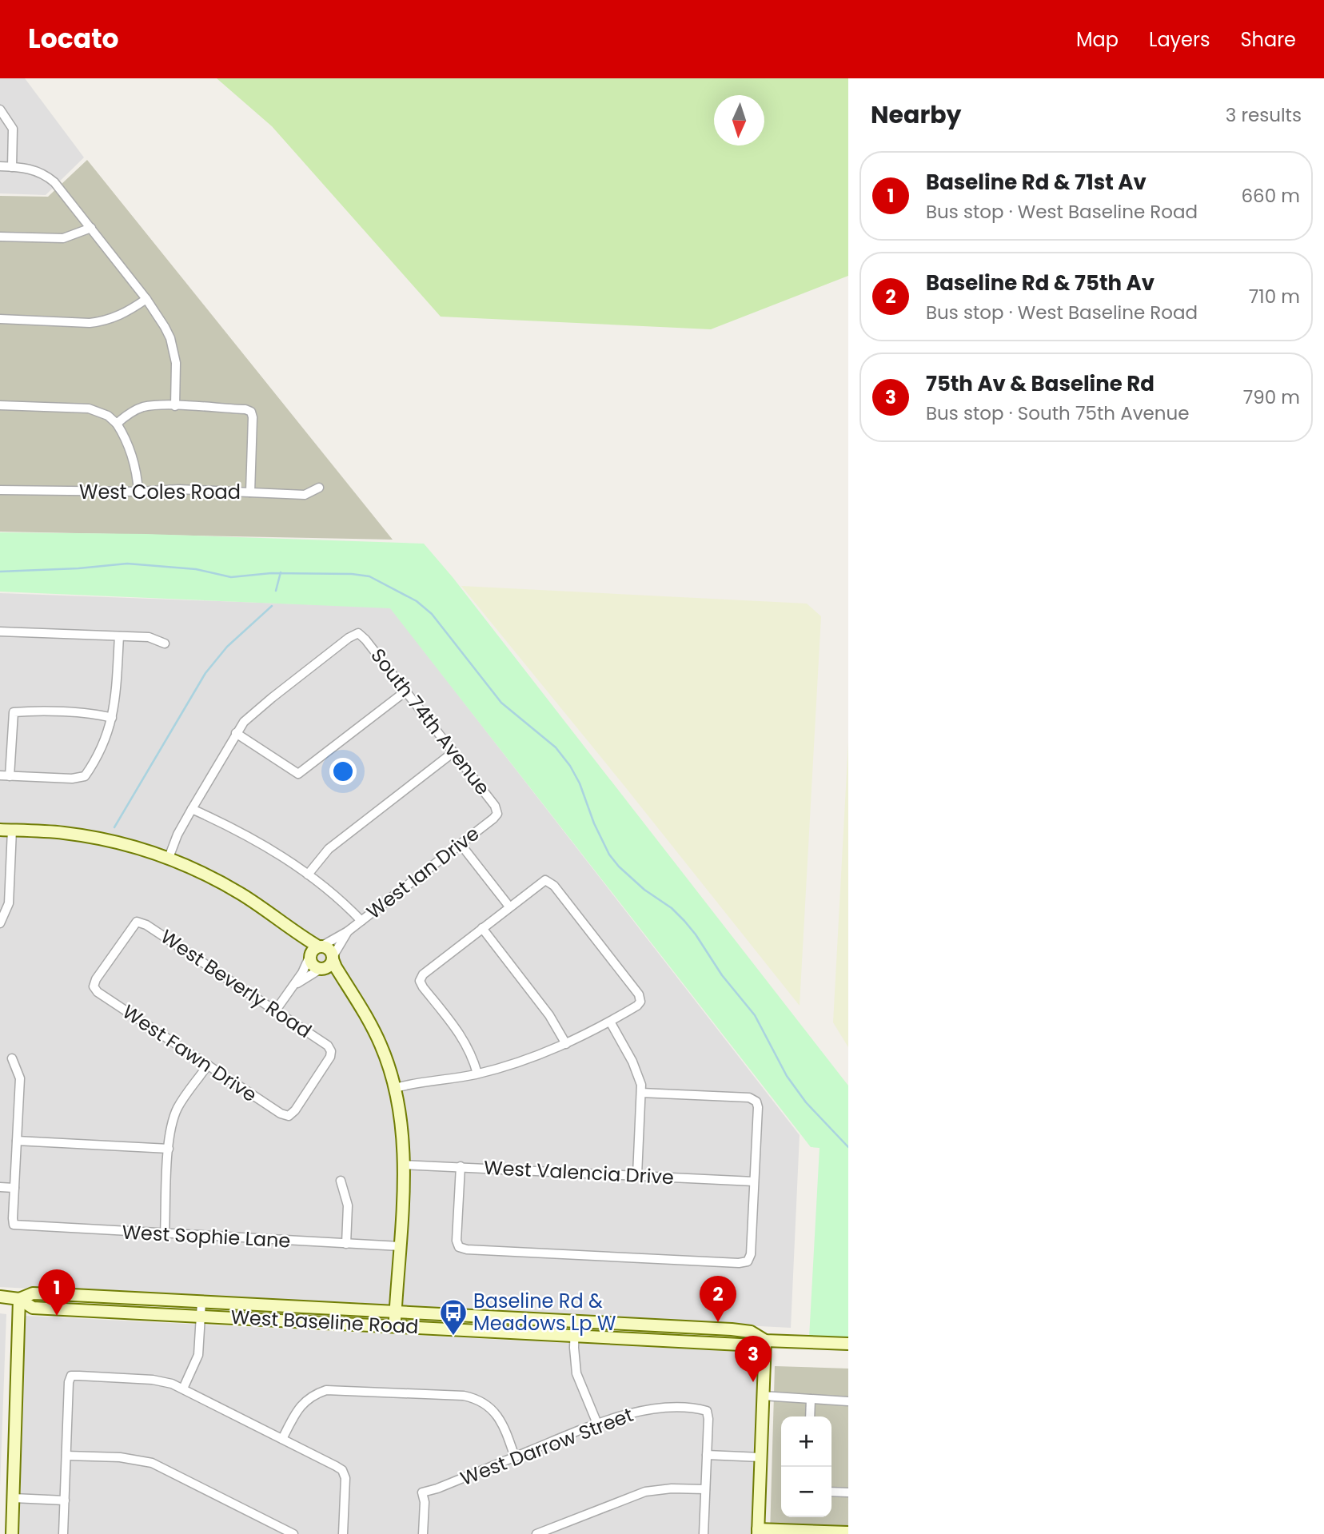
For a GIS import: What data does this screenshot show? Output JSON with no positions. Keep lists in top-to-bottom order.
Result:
{
  "streets": {
    "main road": ["West Baseline Road"],
    "street": [
      "West Coles Road",
      "South 74th Avenue",
      "West Ian Drive",
      "West Beverly Road",
      "West Fawn Drive",
      "West Valencia Drive",
      "West Sophie Lane",
      "West Darrow Street"
    ]
  },
  "crossings": [
    ["South 74th Avenue", "West Ian Drive"],
    ["West Beverly Road", "West Fawn Drive"]
  ],
  "places": {
    "bus stop": ["Baseline Rd & Meadows Lp W"]
  },
  "north": "bottom",
  "page": {
    "header": "Locato",
    "nav": ["Map", "Layers", "Share"],
    "heading": ["Nearby", "3 results"],
    "list": [
      {
        "mark": "1",
        "name": "Baseline Rd & 71st Av",
        "note": "Bus stop · West Baseline Road",
        "value": "660 m"
      },
      {
        "mark": "2",
        "name": "Baseline Rd & 75th Av",
        "note": "Bus stop · West Baseline Road",
        "value": "710 m"
      },
      {
        "mark": "3",
        "name": "75th Av & Baseline Rd",
        "note": "Bus stop · South 75th Avenue",
        "value": "790 m"
      }
    ],
    "pins": ["1", "2", "3"],
    "map_buttons": ["+", "−"]
  }
}
